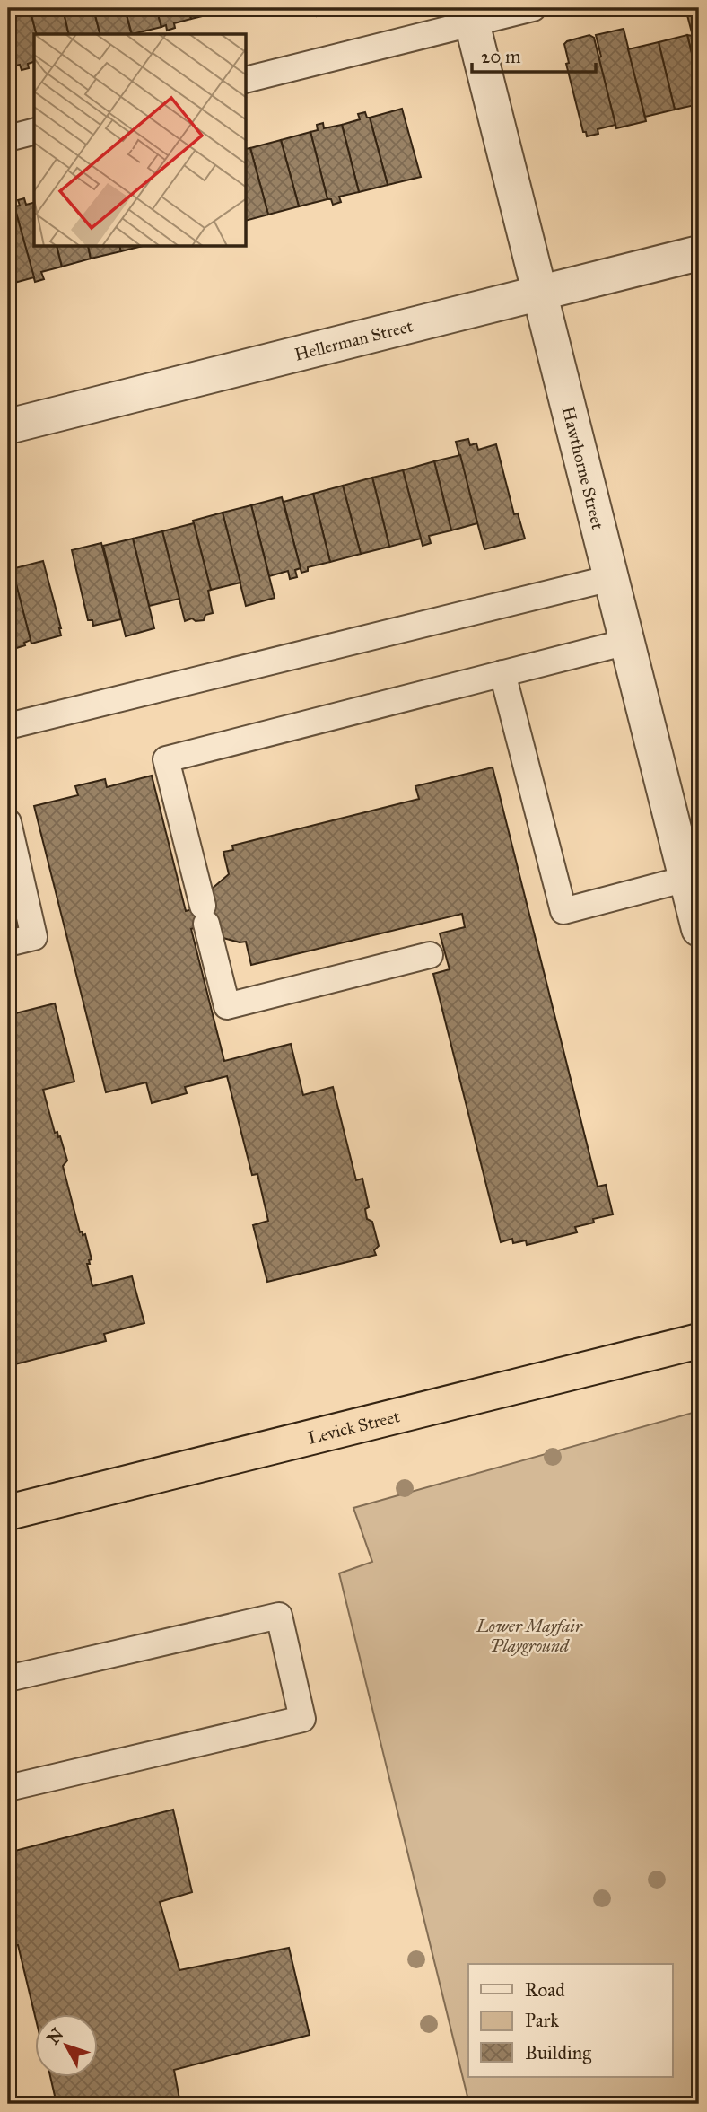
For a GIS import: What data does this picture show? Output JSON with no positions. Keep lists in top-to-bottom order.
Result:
{
  "streets": {
    "highway": ["Levick Street"],
    "street": ["Hellerman Street", "Hawthorne Street"]
  },
  "crossings": [
    ["Hellerman Street", "Hawthorne Street"]
  ],
  "parks": ["Lower Mayfair Playground"],
  "legend": ["Road", "Park", "Building"],
  "scale_bar": "20 m",
  "north": "top left"
}
